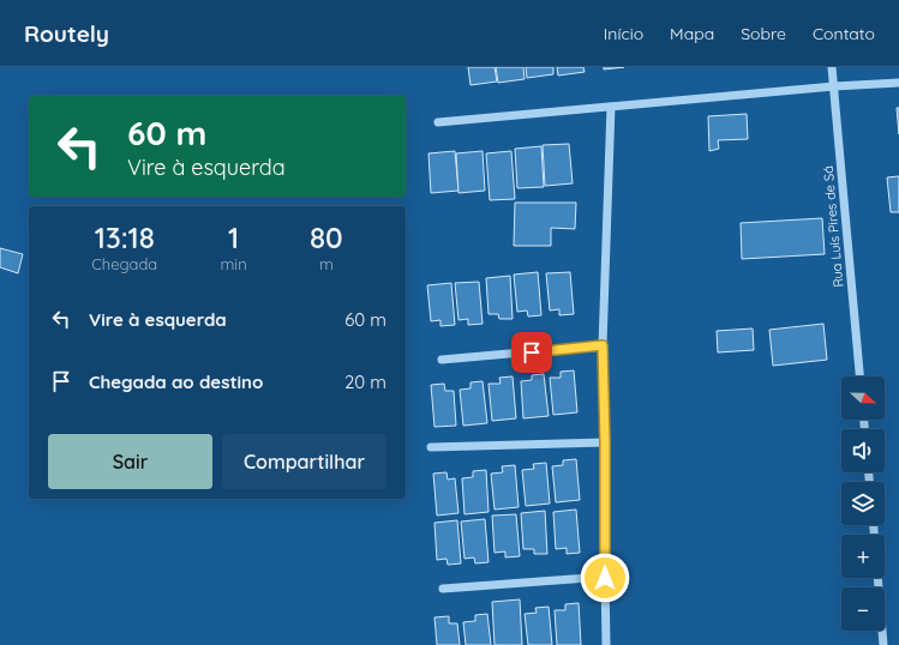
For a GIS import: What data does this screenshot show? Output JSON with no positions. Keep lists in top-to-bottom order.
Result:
{
  "streets": {
    "street": ["Rua Luís Pires de Sá"]
  },
  "north": "right",
  "page": {
    "header": "Routely",
    "nav": [
      "Início",
      "Mapa",
      "Sobre",
      "Contato"
    ],
    "turn": ["60 m", "Vire à esquerda"],
    "eta": [
      "13:18",
      "Chegada",
      "1",
      "min",
      "80",
      "m"
    ],
    "list": [
      {
        "name": "Vire à esquerda",
        "value": "60 m"
      },
      {
        "name": "Chegada ao destino",
        "value": "20 m"
      }
    ],
    "map_buttons": ["+", "−"],
    "buttons": ["Sair", "Compartilhar"]
  }
}
